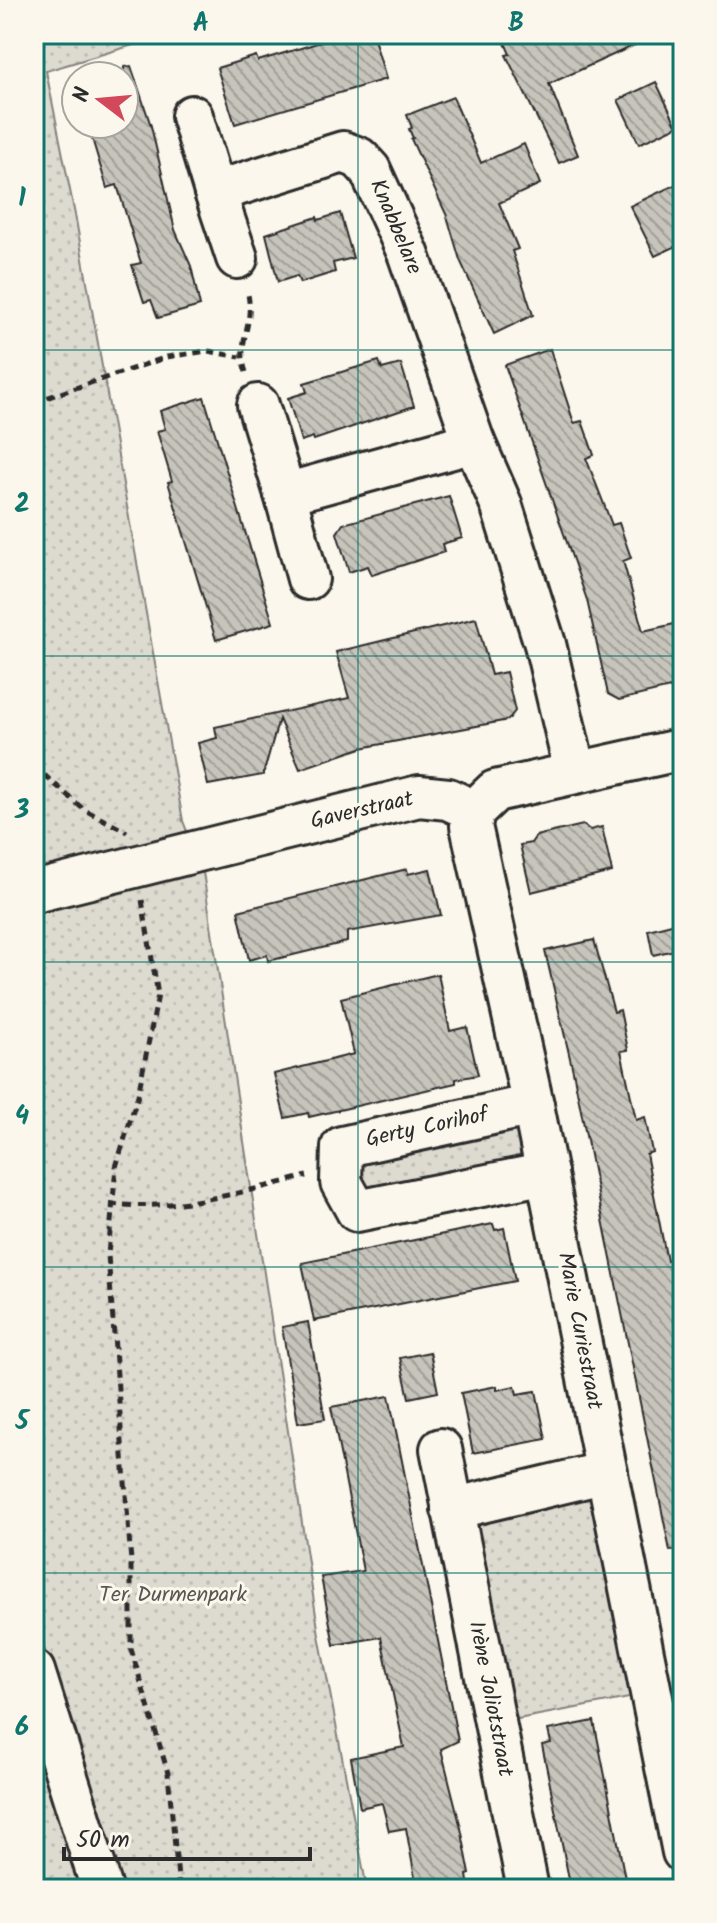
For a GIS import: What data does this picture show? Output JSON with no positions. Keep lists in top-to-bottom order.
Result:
{
  "streets": {
    "street": [
      "Knabbelare",
      "Gaverstraat",
      "Gerty Corihof",
      "Marie Curiestraat",
      "Irène Joliotstraat"
    ]
  },
  "crossings": [
    ["Gaverstraat", "Marie Curiestraat"],
    ["Gerty Corihof", "Marie Curiestraat"]
  ],
  "parks": ["Ter Durmenpark"],
  "scale_bar": "50 m",
  "north": "left",
  "grid": {
    "columns": ["A", "B"],
    "rows": [
      "1",
      "2",
      "3",
      "4",
      "5",
      "6"
    ]
  }
}
